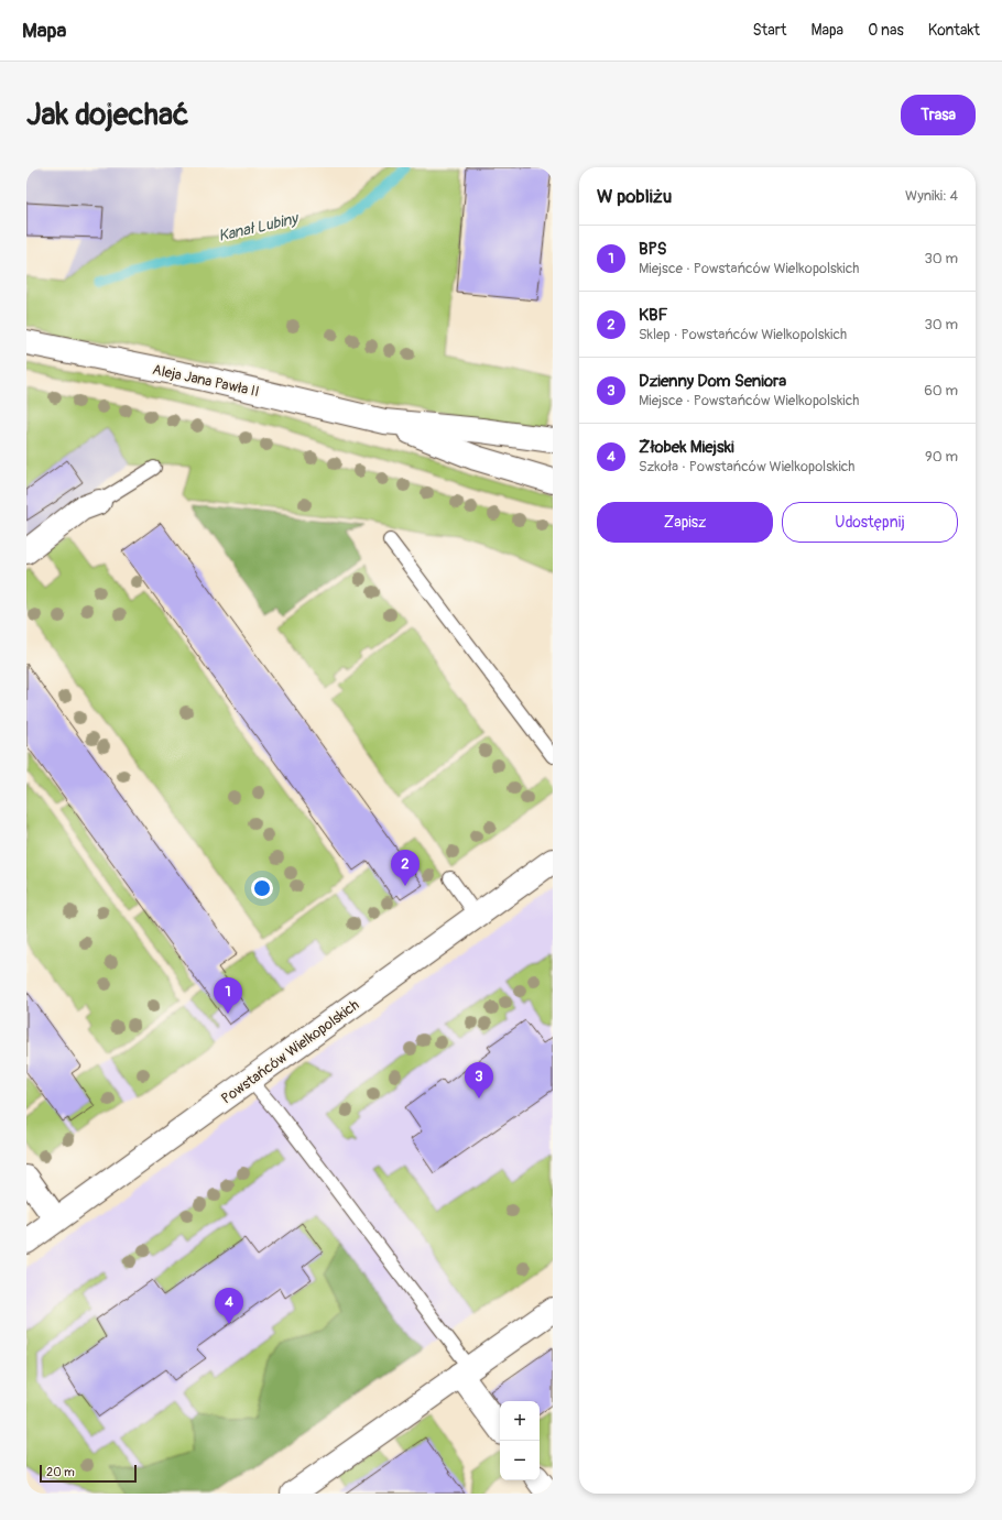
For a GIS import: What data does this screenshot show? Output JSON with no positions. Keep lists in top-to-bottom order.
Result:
{
  "streets": {
    "street": ["Aleja Jana Pawła II", "Powstańców Wielkopolskich"]
  },
  "water": ["Kanał Lubiny"],
  "scale_bar": "20 m",
  "page": {
    "header": "Mapa",
    "nav": [
      "Start",
      "Mapa",
      "O nas",
      "Kontakt"
    ],
    "buttons": [
      "Trasa",
      ["Zapisz", "Udostępnij"]
    ],
    "title": "Jak dojechać",
    "heading": ["W pobliżu", "Wyniki: 4"],
    "list": [
      {
        "mark": "1",
        "name": "BPS",
        "note": "Miejsce · Powstańców Wielkopolskich",
        "value": "30 m"
      },
      {
        "mark": "2",
        "name": "KBF",
        "note": "Sklep · Powstańców Wielkopolskich",
        "value": "30 m"
      },
      {
        "mark": "3",
        "name": "Dzienny Dom Seniora",
        "note": "Miejsce · Powstańców Wielkopolskich",
        "value": "60 m"
      },
      {
        "mark": "4",
        "name": "Żłobek Miejski",
        "note": "Szkoła · Powstańców Wielkopolskich",
        "value": "90 m"
      }
    ],
    "pins": [
      "2",
      "1",
      "3",
      "4"
    ],
    "map_buttons": ["+", "−"],
    "scale": "20 m"
  }
}
